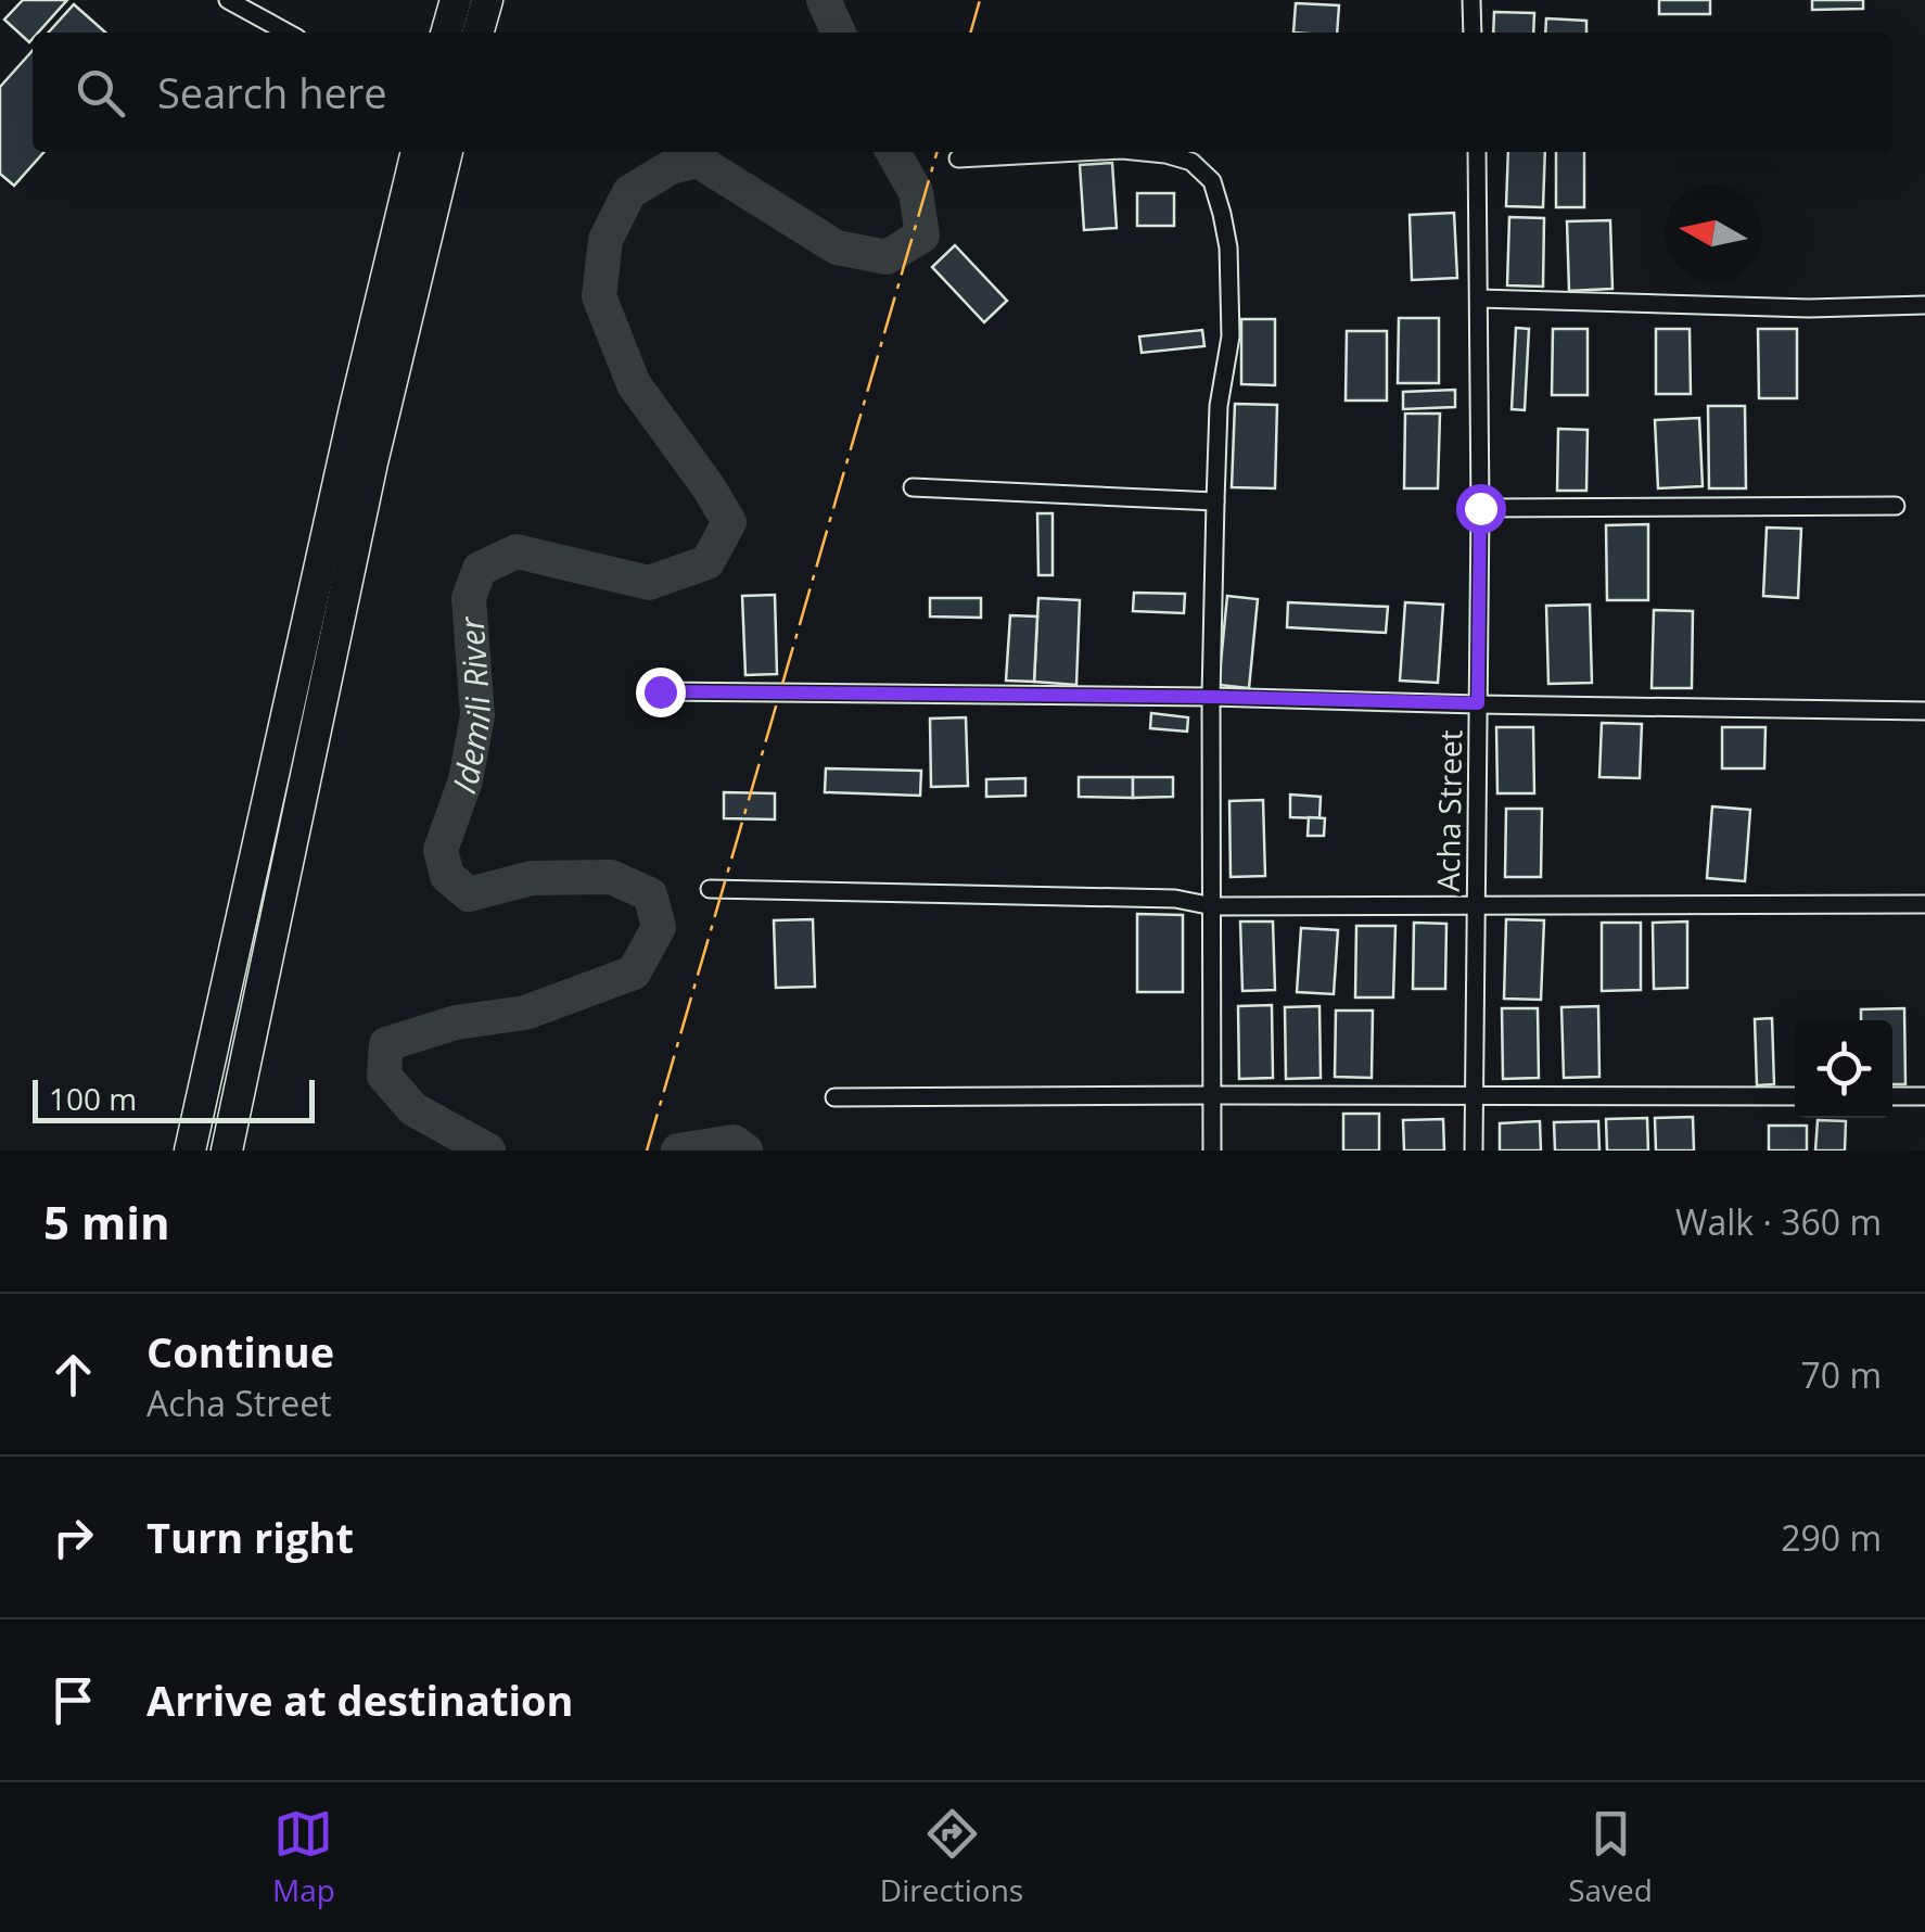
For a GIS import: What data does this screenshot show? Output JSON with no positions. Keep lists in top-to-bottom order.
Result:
{
  "streets": {
    "street": ["Acha Street"]
  },
  "water": ["Idemili River"],
  "scale_bar": "100 m",
  "north": "left",
  "page": {
    "search": "Search here",
    "scale": "100 m",
    "heading": ["5 min", "Walk · 360 m"],
    "list": [
      ["Continue", "Acha Street", "70 m"],
      ["Turn right", "290 m"],
      "Arrive at destination"
    ],
    "nav": ["Map", "Directions", "Saved"]
  }
}
